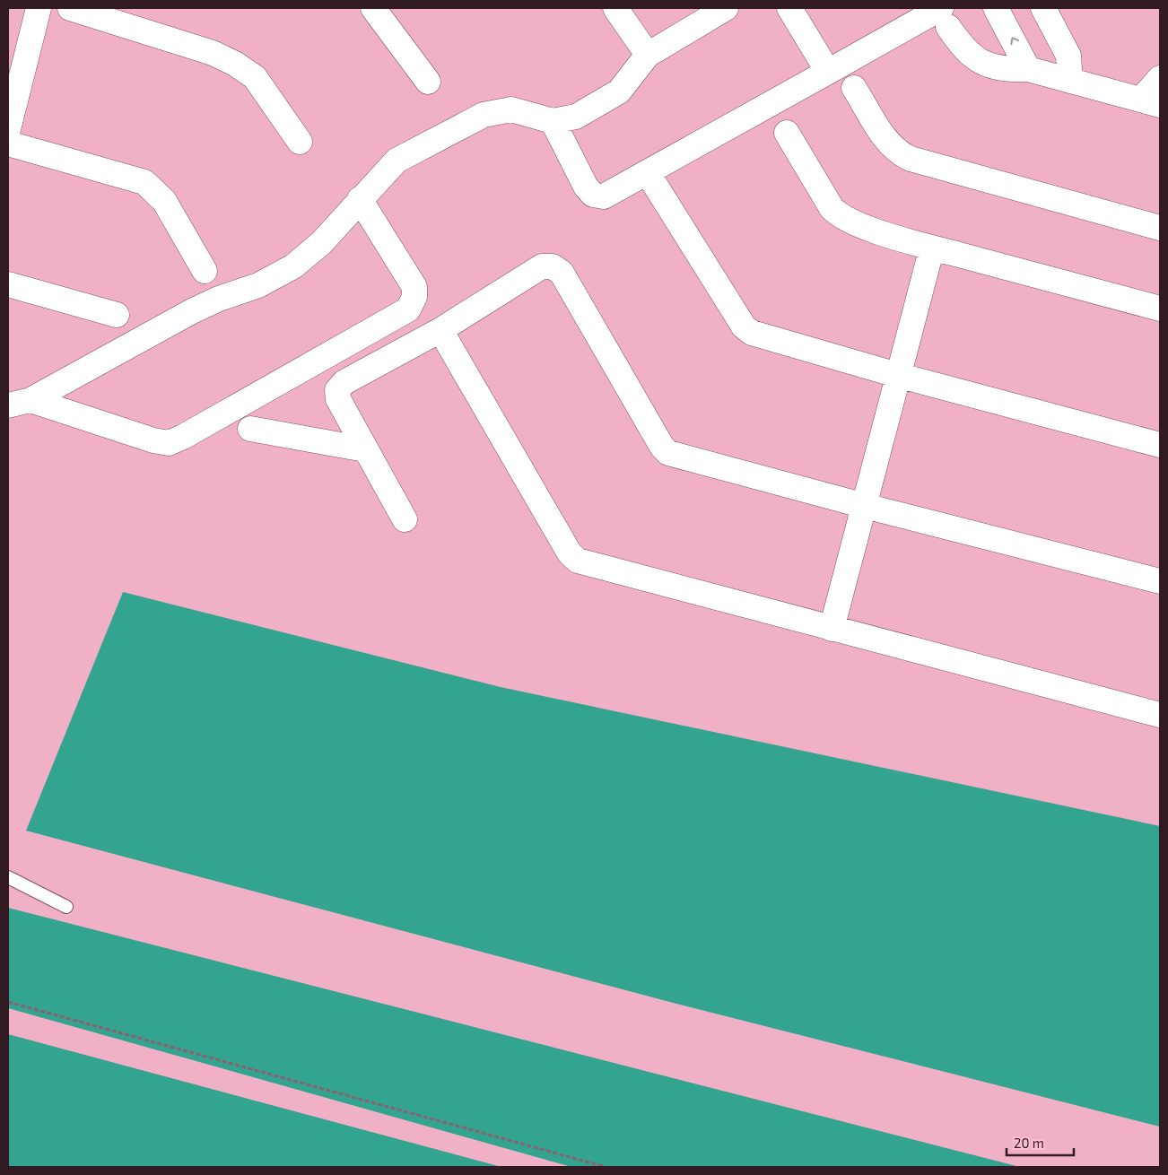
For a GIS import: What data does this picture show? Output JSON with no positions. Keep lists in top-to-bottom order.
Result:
{
  "scale_bar": "20 m"
}
